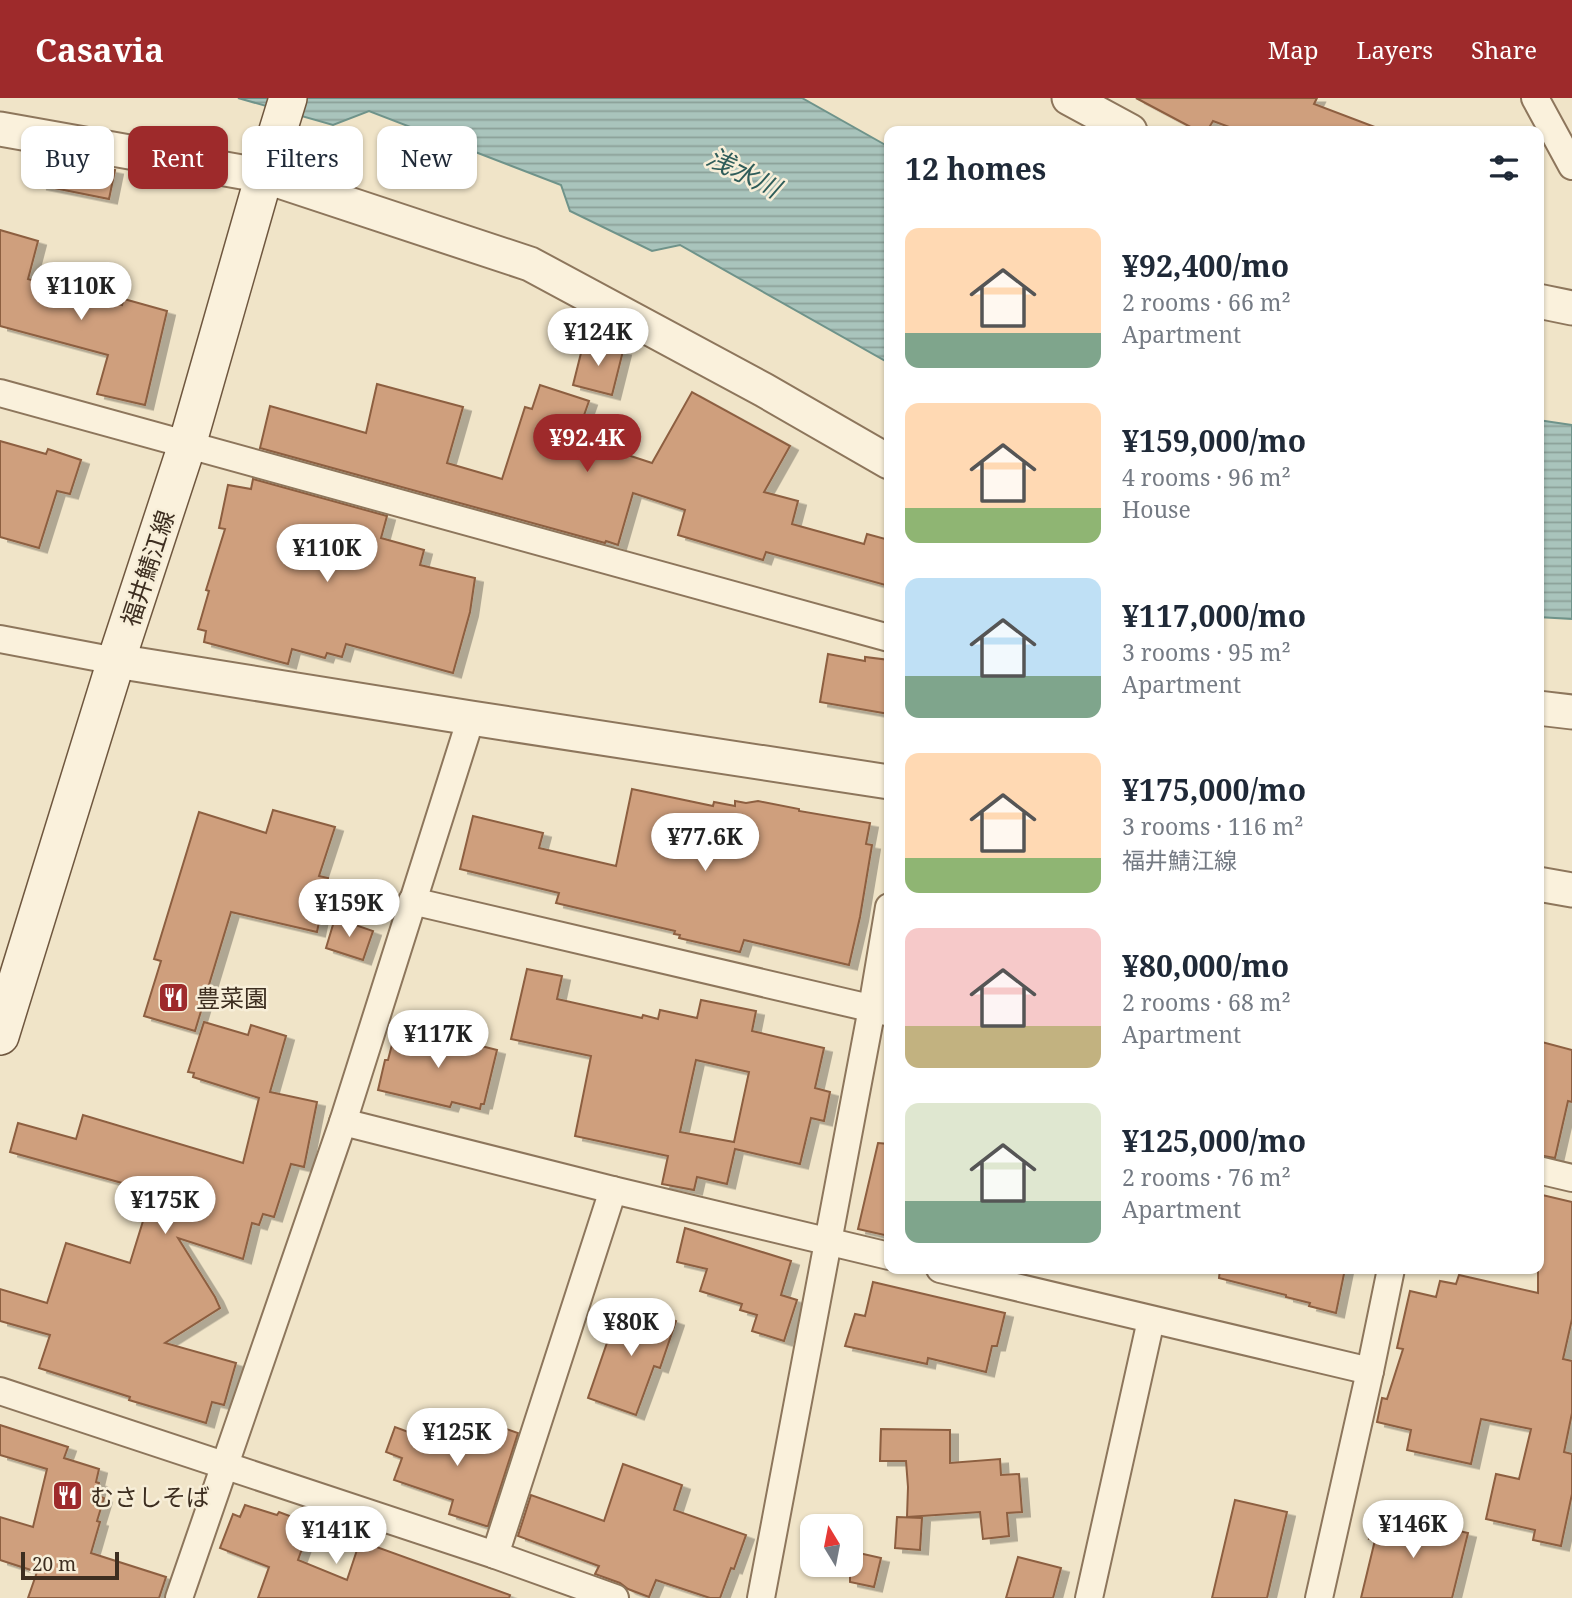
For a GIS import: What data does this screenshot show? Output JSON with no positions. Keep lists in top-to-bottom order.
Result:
{
  "streets": {
    "main road": ["福井鯖江線"]
  },
  "water": ["浅水川"],
  "places": {
    "restaurant": ["豊菜園", "むさしそば"]
  },
  "scale_bar": "20 m",
  "north": "top",
  "page": {
    "header": "Casavia",
    "nav": ["Map", "Layers", "Share"],
    "chip": [
      "Buy",
      "Rent",
      "Filters",
      "New"
    ],
    "heading": "12 homes",
    "list": [
      {
        "name": "¥92,400/mo",
        "note": "2 rooms · 66 m² · Apartment"
      },
      {
        "name": "¥159,000/mo",
        "note": "4 rooms · 96 m² · House"
      },
      {
        "name": "¥117,000/mo",
        "note": "3 rooms · 95 m² · Apartment"
      },
      {
        "name": "¥175,000/mo",
        "note": "3 rooms · 116 m² · 福井鯖江線"
      },
      {
        "name": "¥80,000/mo",
        "note": "2 rooms · 68 m² · Apartment"
      },
      {
        "name": "¥125,000/mo",
        "note": "2 rooms · 76 m² · Apartment"
      }
    ],
    "price": [
      "¥110K",
      "¥124K",
      "¥92.4K",
      "¥110K",
      "¥77.6K",
      "¥159K",
      "¥117K",
      "¥175K",
      "¥80K",
      "¥125K",
      "¥146K",
      "¥141K"
    ],
    "scale": "20 m"
  }
}
